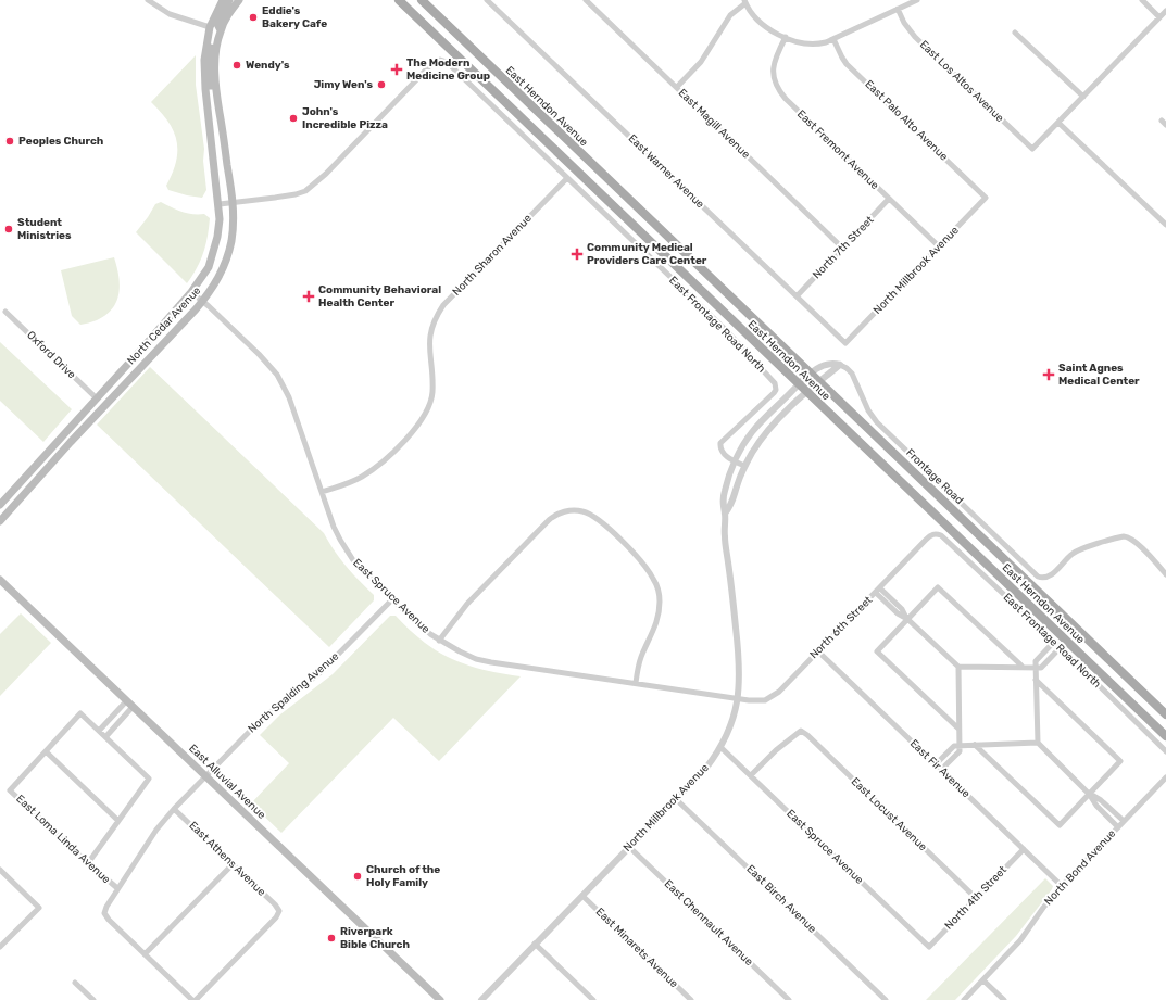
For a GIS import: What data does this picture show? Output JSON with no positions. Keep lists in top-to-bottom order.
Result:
{
  "streets": {
    "main road": ["East Herndon Avenue", "North Cedar Avenue", "East Alluvial Avenue"],
    "street": [
      "East Los Altos Avenue",
      "East Palo Alto Avenue",
      "East Magill Avenue",
      "East Fremont Avenue",
      "East Warner Avenue",
      "North 7th Street",
      "North Sharon Avenue",
      "North Millbrook Avenue",
      "East Frontage Road North",
      "Oxford Drive",
      "Frontage Road",
      "East Spruce Avenue",
      "North 6th Street",
      "North Spalding Avenue",
      "East Fir Avenue",
      "East Locust Avenue",
      "East Loma Linda Avenue",
      "East Athens Avenue",
      "North Bond Avenue",
      "North 4th Street",
      "East Birch Avenue",
      "East Chennault Avenue",
      "East Minarets Avenue"
    ]
  },
  "crossings": [
    ["East Herndon Avenue", "North Millbrook Avenue"],
    ["East Palo Alto Avenue", "North Millbrook Avenue"],
    ["East Magill Avenue", "North 7th Street"],
    ["East Fremont Avenue", "North 7th Street"],
    ["East Fremont Avenue", "North Millbrook Avenue"],
    ["East Warner Avenue", "North 7th Street"],
    ["East Warner Avenue", "North Millbrook Avenue"],
    ["North Sharon Avenue", "East Frontage Road North"],
    ["North Sharon Avenue", "East Spruce Avenue"],
    ["North Millbrook Avenue", "East Frontage Road North"],
    ["North Millbrook Avenue", "Frontage Road"],
    ["North Millbrook Avenue", "East Spruce Avenue"],
    ["North Millbrook Avenue", "North 6th Street"],
    ["North Millbrook Avenue", "East Birch Avenue"],
    ["North Millbrook Avenue", "East Chennault Avenue"],
    ["North Millbrook Avenue", "East Minarets Avenue"],
    ["East Frontage Road North", "North Cedar Avenue"],
    ["East Frontage Road North", "North 6th Street"],
    ["North Cedar Avenue", "Oxford Drive"],
    ["North Cedar Avenue", "East Spruce Avenue"],
    ["East Spruce Avenue", "North 6th Street"],
    ["East Spruce Avenue", "North Spalding Avenue"],
    ["East Spruce Avenue", "East Locust Avenue"],
    ["East Spruce Avenue", "North 4th Street"],
    ["North 6th Street", "East Fir Avenue"],
    ["North Spalding Avenue", "East Alluvial Avenue"],
    ["North Spalding Avenue", "East Loma Linda Avenue"],
    ["North Spalding Avenue", "East Athens Avenue"],
    ["East Fir Avenue", "North Bond Avenue"],
    ["East Fir Avenue", "North 4th Street"],
    ["East Locust Avenue", "North 4th Street"]
  ],
  "places": {
    "other": [
      "Eddie's Bakery Cafe",
      "Wendy's",
      "Jimy Wen's",
      "John's Incredible Pizza",
      "Peoples Church",
      "Student Ministries",
      "Church of the Holy Family",
      "Riverpark Bible Church"
    ],
    "health": [
      "The Modern Medicine Group",
      "Community Medical Providers Care Center",
      "Community Behavioral Health Center",
      "Saint Agnes Medical Center"
    ]
  }
}
